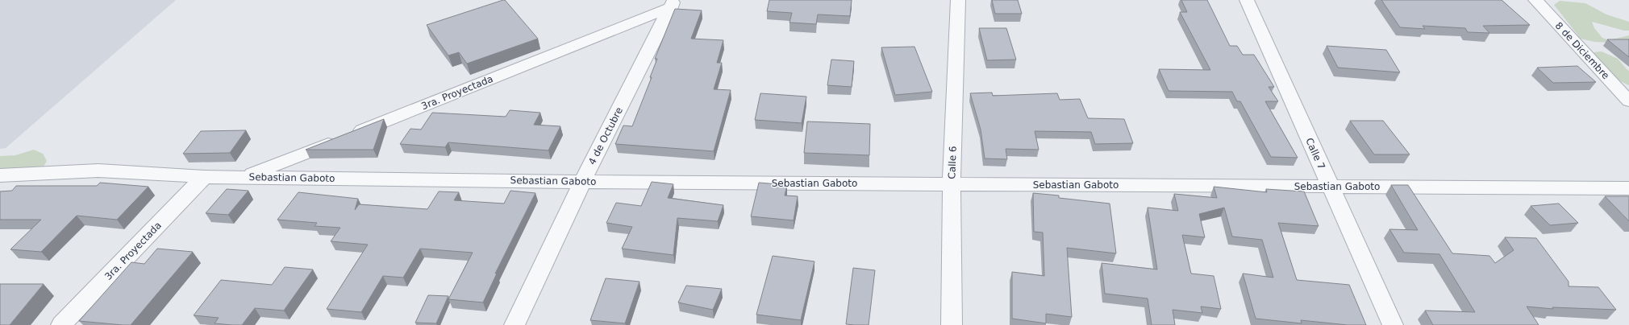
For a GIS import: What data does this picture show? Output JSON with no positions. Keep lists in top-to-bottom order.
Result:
{
  "streets": {
    "street": [
      "8 de Diciembre",
      "3ra. Proyectada",
      "4 de Octubre",
      "Calle 7",
      "Calle 6",
      "Sebastian Gaboto"
    ]
  },
  "crossings": [
    ["3ra. Proyectada", "4 de Octubre"],
    ["3ra. Proyectada", "Sebastian Gaboto"],
    ["4 de Octubre", "Sebastian Gaboto"],
    ["Calle 7", "Sebastian Gaboto"],
    ["Calle 6", "Sebastian Gaboto"]
  ]
}
